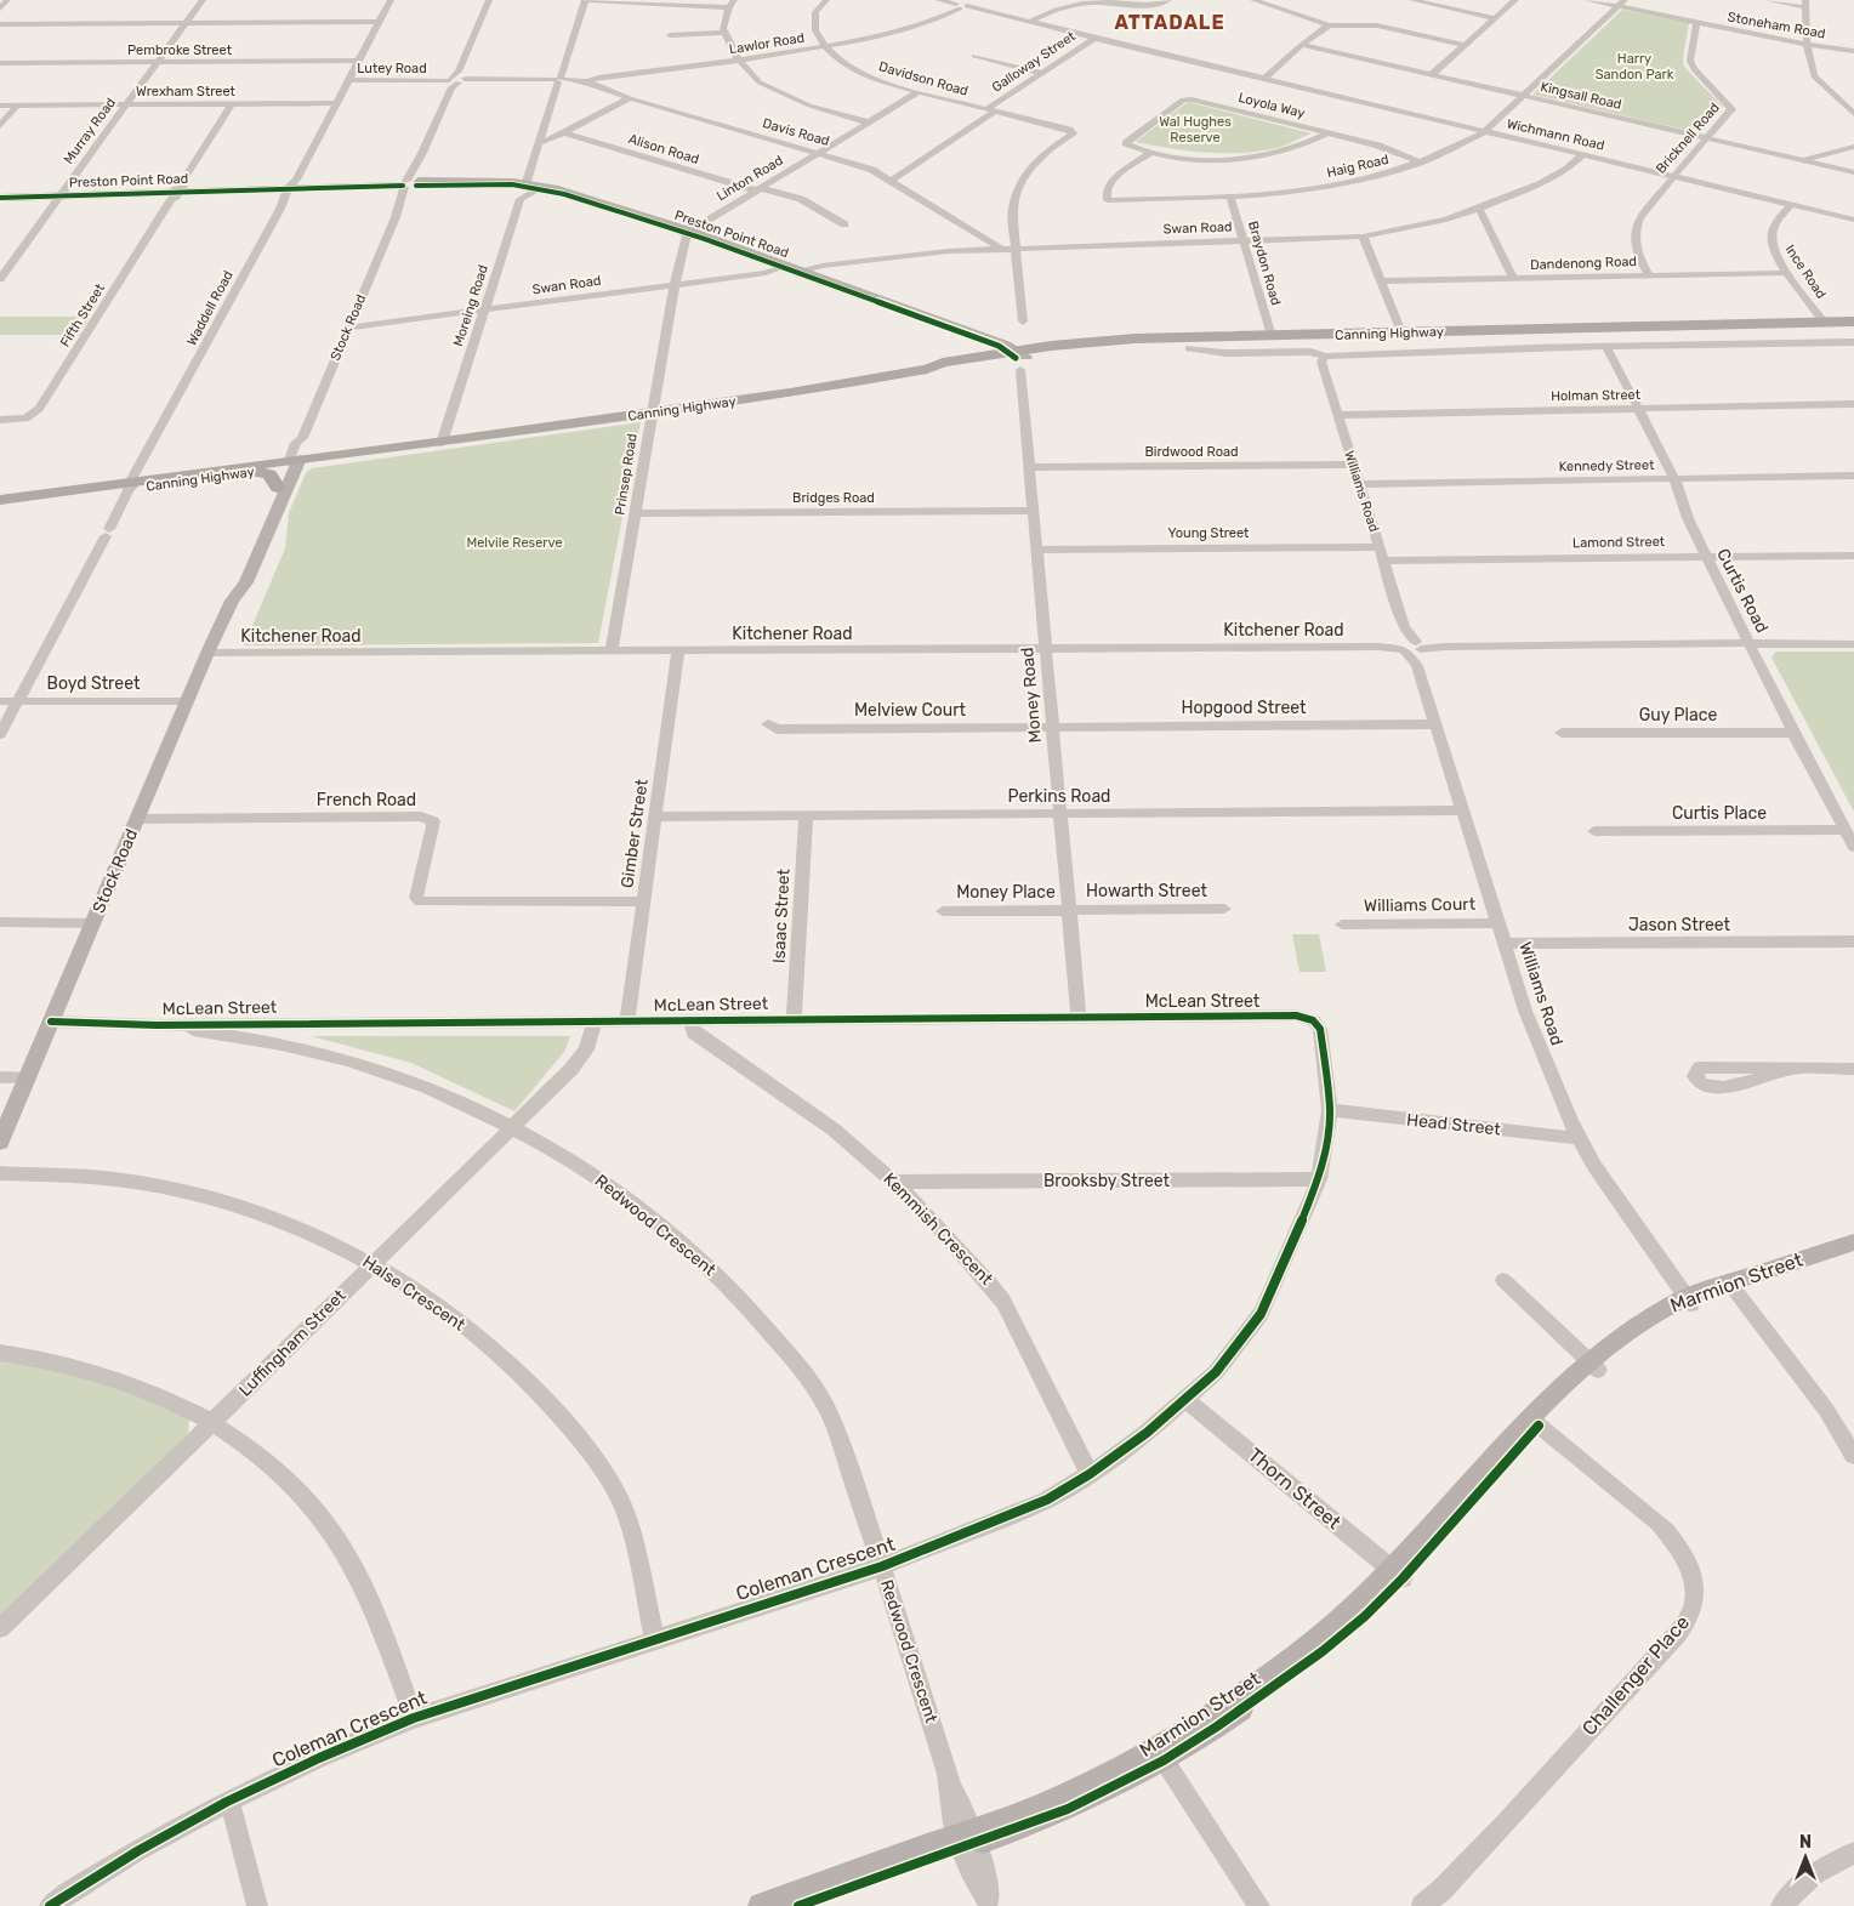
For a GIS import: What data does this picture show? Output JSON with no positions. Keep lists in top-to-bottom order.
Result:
{
  "streets": {
    "highway": ["Canning Highway"],
    "main road": ["Preston Point Road", "Stock Road", "Marmion Street"],
    "street": [
      "Stoneham Road",
      "Lawlor Road",
      "Pembroke Street",
      "Galloway Street",
      "Lutey Road",
      "Davidson Road",
      "Wrexham Street",
      "Kingsall Road",
      "Loyola Way",
      "Murray Road",
      "Davis Road",
      "Wichmann Road",
      "Bricknell Road",
      "Alison Road",
      "Haig Road",
      "Linton Road",
      "Swan Road",
      "Braydon Road",
      "Dandenong Road",
      "Ince Road",
      "Moreing Road",
      "Waddell Road",
      "Fifth Street",
      "Holman Street",
      "Birdwood Road",
      "Kennedy Street",
      "Prinsep Road",
      "Williams Road",
      "Bridges Road",
      "Young Street",
      "Lamond Street",
      "Curtis Road",
      "Kitchener Road",
      "Boyd Street",
      "Money Road",
      "Hopgood Street",
      "Melview Court",
      "Guy Place",
      "Perkins Road",
      "French Road",
      "Curtis Place",
      "Gimber Street",
      "Howarth Street",
      "Money Place",
      "Williams Court",
      "Isaac Street",
      "Jason Street",
      "McLean Street",
      "Head Street",
      "Brooksby Street",
      "Redwood Crescent",
      "Kemmish Crescent",
      "Halse Crescent",
      "Luffingham Street",
      "Thorn Street",
      "Coleman Crescent",
      "Challenger Place"
    ]
  },
  "crossings": [
    ["Stoneham Road", "Bricknell Road"],
    ["Stoneham Road", "Haig Road"],
    ["Lawlor Road", "Davidson Road"],
    ["Lawlor Road", "Davis Road"],
    ["Lawlor Road", "Wichmann Road"],
    ["Pembroke Street", "Murray Road"],
    ["Pembroke Street", "Waddell Road"],
    ["Galloway Street", "Davidson Road"],
    ["Galloway Street", "Davis Road"],
    ["Galloway Street", "Wichmann Road"],
    ["Lutey Road", "Davis Road"],
    ["Lutey Road", "Waddell Road"],
    ["Lutey Road", "Stock Road"],
    ["Davidson Road", "Linton Road"],
    ["Davidson Road", "Swan Road"],
    ["Wrexham Street", "Murray Road"],
    ["Wrexham Street", "Waddell Road"],
    ["Wrexham Street", "Fifth Street"],
    ["Kingsall Road", "Bricknell Road"],
    ["Kingsall Road", "Haig Road"],
    ["Loyola Way", "Haig Road"],
    ["Murray Road", "Preston Point Road"],
    ["Davis Road", "Linton Road"],
    ["Davis Road", "Swan Road"],
    ["Wichmann Road", "Bricknell Road"],
    ["Wichmann Road", "Haig Road"],
    ["Wichmann Road", "Swan Road"],
    ["Wichmann Road", "Ince Road"],
    ["Bricknell Road", "Dandenong Road"],
    ["Alison Road", "Linton Road"],
    ["Haig Road", "Braydon Road"],
    ["Linton Road", "Preston Point Road"],
    ["Linton Road", "Prinsep Road"],
    ["Preston Point Road", "Swan Road"],
    ["Preston Point Road", "Moreing Road"],
    ["Preston Point Road", "Waddell Road"],
    ["Preston Point Road", "Fifth Street"],
    ["Preston Point Road", "Stock Road"],
    ["Preston Point Road", "Canning Highway"],
    ["Preston Point Road", "Prinsep Road"],
    ["Preston Point Road", "Money Road"],
    ["Swan Road", "Braydon Road"],
    ["Swan Road", "Moreing Road"],
    ["Swan Road", "Stock Road"],
    ["Swan Road", "Prinsep Road"],
    ["Braydon Road", "Canning Highway"],
    ["Dandenong Road", "Ince Road"],
    ["Ince Road", "Canning Highway"],
    ["Moreing Road", "Canning Highway"],
    ["Waddell Road", "Canning Highway"],
    ["Waddell Road", "Boyd Street"],
    ["Stock Road", "Canning Highway"],
    ["Stock Road", "Kitchener Road"],
    ["Stock Road", "Boyd Street"],
    ["Stock Road", "French Road"],
    ["Stock Road", "McLean Street"],
    ["Canning Highway", "Prinsep Road"],
    ["Canning Highway", "Williams Road"],
    ["Canning Highway", "Curtis Road"],
    ["Canning Highway", "Money Road"],
    ["Holman Street", "Williams Road"],
    ["Holman Street", "Curtis Road"],
    ["Birdwood Road", "Williams Road"],
    ["Birdwood Road", "Money Road"],
    ["Kennedy Street", "Williams Road"],
    ["Kennedy Street", "Curtis Road"],
    ["Prinsep Road", "Bridges Road"],
    ["Prinsep Road", "Kitchener Road"],
    ["Williams Road", "Young Street"],
    ["Williams Road", "Lamond Street"],
    ["Williams Road", "Kitchener Road"],
    ["Williams Road", "Hopgood Street"],
    ["Williams Road", "Perkins Road"],
    ["Williams Road", "Williams Court"],
    ["Williams Road", "Jason Street"],
    ["Williams Road", "Head Street"],
    ["Williams Road", "Marmion Street"],
    ["Bridges Road", "Money Road"],
    ["Young Street", "Money Road"],
    ["Lamond Street", "Curtis Road"],
    ["Curtis Road", "Kitchener Road"],
    ["Curtis Road", "Guy Place"],
    ["Curtis Road", "Curtis Place"],
    ["Kitchener Road", "Money Road"],
    ["Kitchener Road", "Gimber Street"],
    ["Money Road", "Hopgood Street"],
    ["Money Road", "Melview Court"],
    ["Money Road", "Perkins Road"],
    ["Money Road", "Howarth Street"],
    ["Money Road", "Money Place"],
    ["Money Road", "McLean Street"],
    ["Hopgood Street", "Melview Court"],
    ["Perkins Road", "Gimber Street"],
    ["Perkins Road", "Isaac Street"],
    ["French Road", "Gimber Street"],
    ["Gimber Street", "McLean Street"],
    ["Howarth Street", "Money Place"],
    ["Isaac Street", "McLean Street"],
    ["McLean Street", "Redwood Crescent"],
    ["McLean Street", "Kemmish Crescent"],
    ["McLean Street", "Luffingham Street"],
    ["McLean Street", "Coleman Crescent"],
    ["Head Street", "Coleman Crescent"],
    ["Brooksby Street", "Kemmish Crescent"],
    ["Brooksby Street", "Coleman Crescent"],
    ["Redwood Crescent", "Marmion Street"],
    ["Redwood Crescent", "Luffingham Street"],
    ["Redwood Crescent", "Coleman Crescent"],
    ["Kemmish Crescent", "Coleman Crescent"],
    ["Marmion Street", "Thorn Street"],
    ["Marmion Street", "Challenger Place"],
    ["Halse Crescent", "Luffingham Street"],
    ["Halse Crescent", "Coleman Crescent"],
    ["Thorn Street", "Coleman Crescent"]
  ],
  "districts": ["ATTADALE"],
  "parks": ["Harry Sandon Park", "Wal Hughes Reserve", "Melvile Reserve"],
  "north": "top"
}
